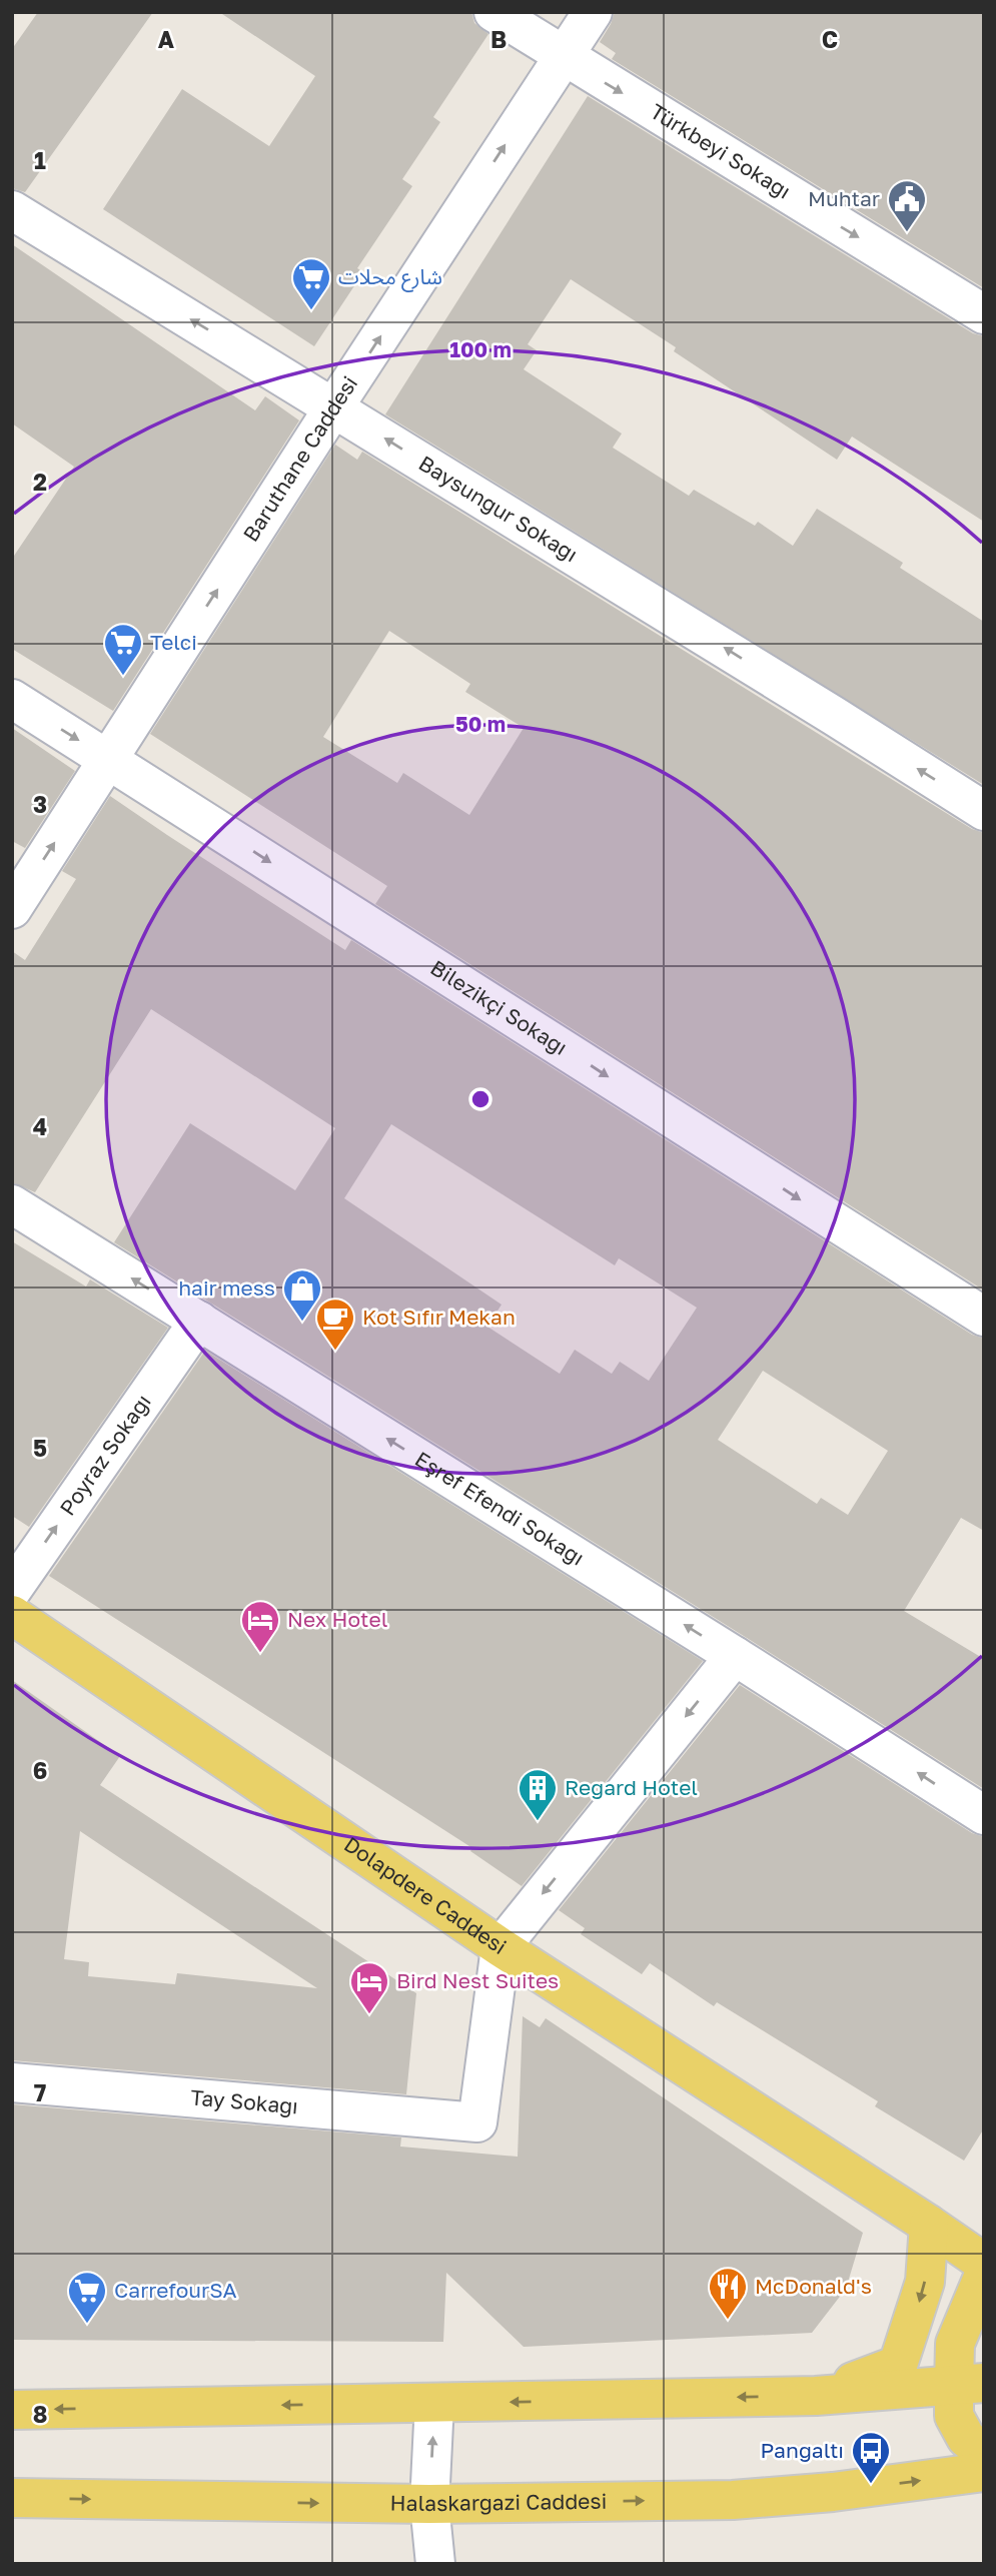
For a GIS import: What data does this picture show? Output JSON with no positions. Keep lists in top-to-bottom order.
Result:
{
  "streets": {
    "main road": ["Dolapdere Caddesi", "Halaskargazi Caddesi"],
    "street": [
      "Türkbeyi Sokağı",
      "Baruthane Caddesi",
      "Baysungur Sokağı",
      "Bilezikçi Sokağı",
      "Poyraz Sokağı",
      "Eşref Efendi Sokağı",
      "Tay Sokağı"
    ]
  },
  "crossings": [
    ["Türkbeyi Sokağı", "Baruthane Caddesi"],
    ["Baruthane Caddesi", "Baysungur Sokağı"],
    ["Baruthane Caddesi", "Bilezikçi Sokağı"],
    ["Poyraz Sokağı", "Eşref Efendi Sokağı"],
    ["Dolapdere Caddesi", "Tay Sokağı"]
  ],
  "one_way": [
    "Türkbeyi Sokağı",
    "Baruthane Caddesi",
    "Baysungur Sokağı",
    "Bilezikçi Sokağı",
    "Poyraz Sokağı",
    "Eşref Efendi Sokağı"
  ],
  "places": {
    "public building": ["Muhtar"],
    "supermarket": ["شارع محلات", "Telci", "CarrefourSA"],
    "shop": ["hair mess"],
    "cafe": ["Kot Sıfır Mekan"],
    "hotel": ["Nex Hotel", "Bird Nest Suites"],
    "building": ["Regard Hotel"],
    "restaurant": ["McDonald's"],
    "bus stop": ["Pangaltı"]
  },
  "grid": {
    "columns": ["A", "B", "C"],
    "rows": [
      "1",
      "2",
      "3",
      "4",
      "5",
      "6",
      "7",
      "8"
    ]
  },
  "rings": ["100 m", "50 m"]
}
